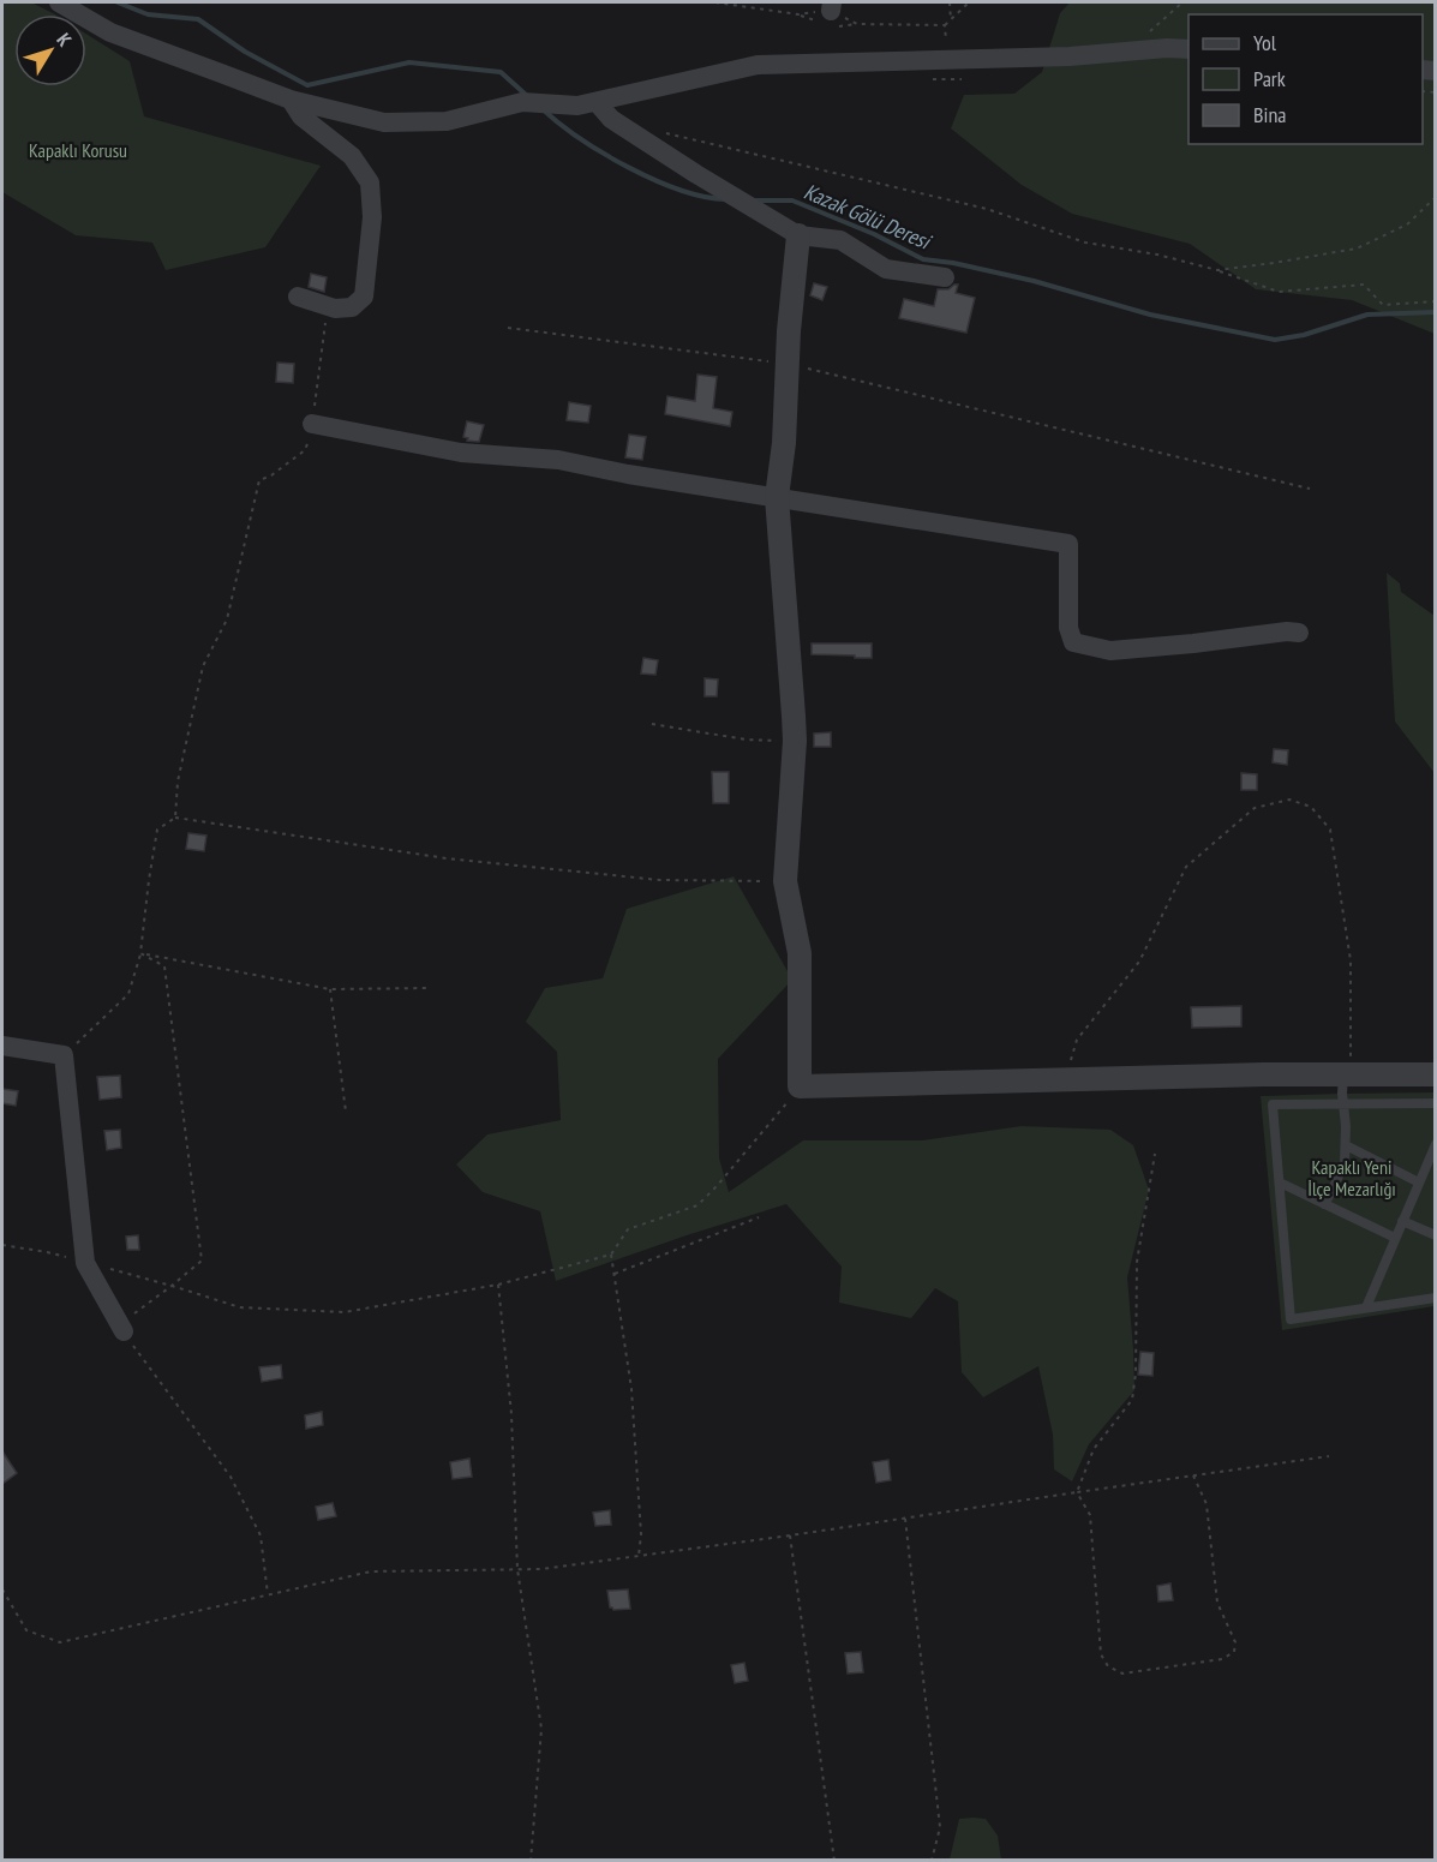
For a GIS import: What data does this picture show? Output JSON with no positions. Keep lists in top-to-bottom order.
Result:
{
  "water": ["Kazak Gölü Deresi"],
  "parks": ["Kapaklı Korusu", "Kapaklı Yeni İlçe Mezarlığı"],
  "legend": ["Yol", "Park", "Bina"],
  "north": "top right"
}
